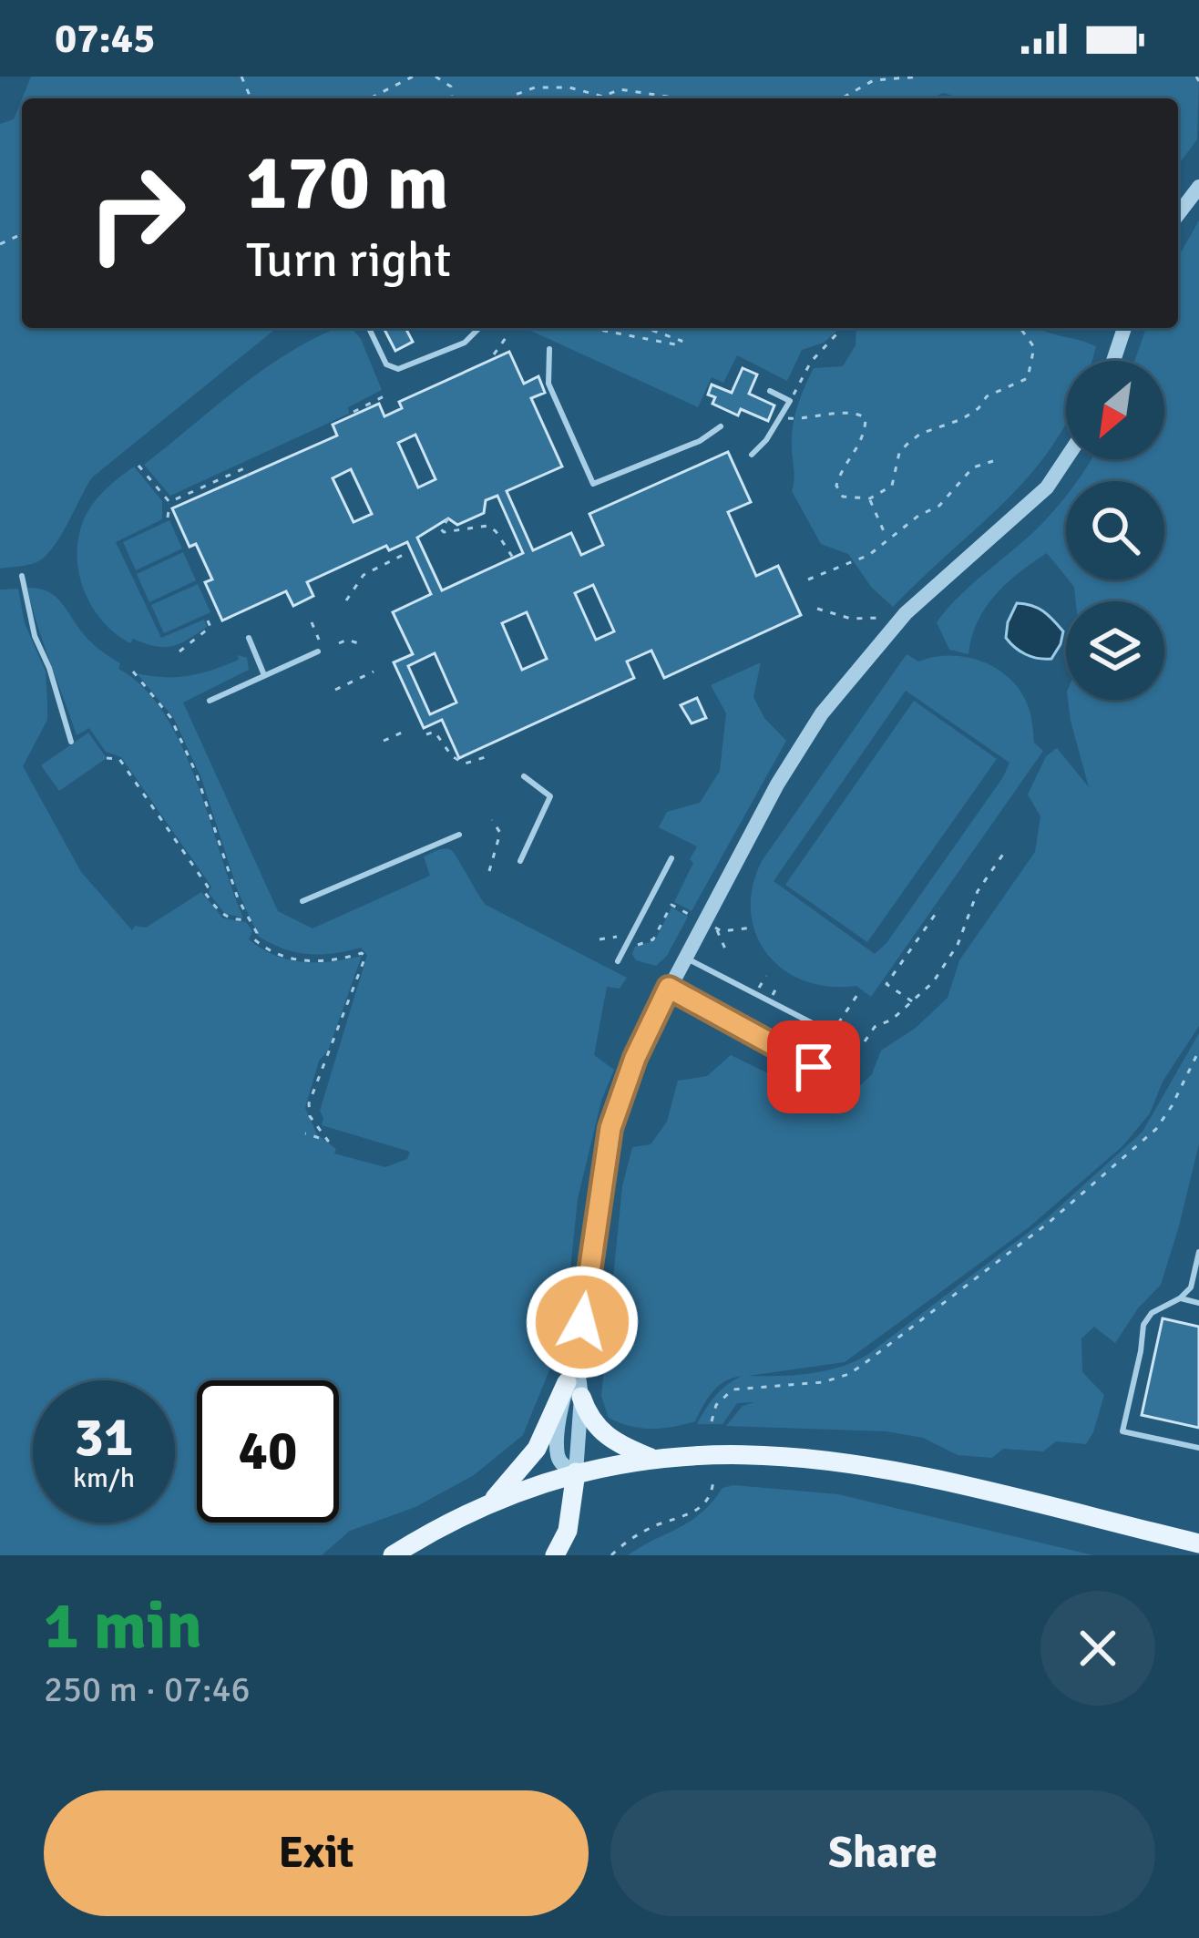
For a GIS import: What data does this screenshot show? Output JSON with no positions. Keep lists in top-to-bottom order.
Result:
{
  "north": "bottom left",
  "page": {
    "status": "07:45",
    "turn": ["170 m", "Turn right"],
    "speed": "31 km/h",
    "limit": "40",
    "heading": ["1 min", "250 m · 07:46"],
    "buttons": ["Exit", "Share"]
  }
}
